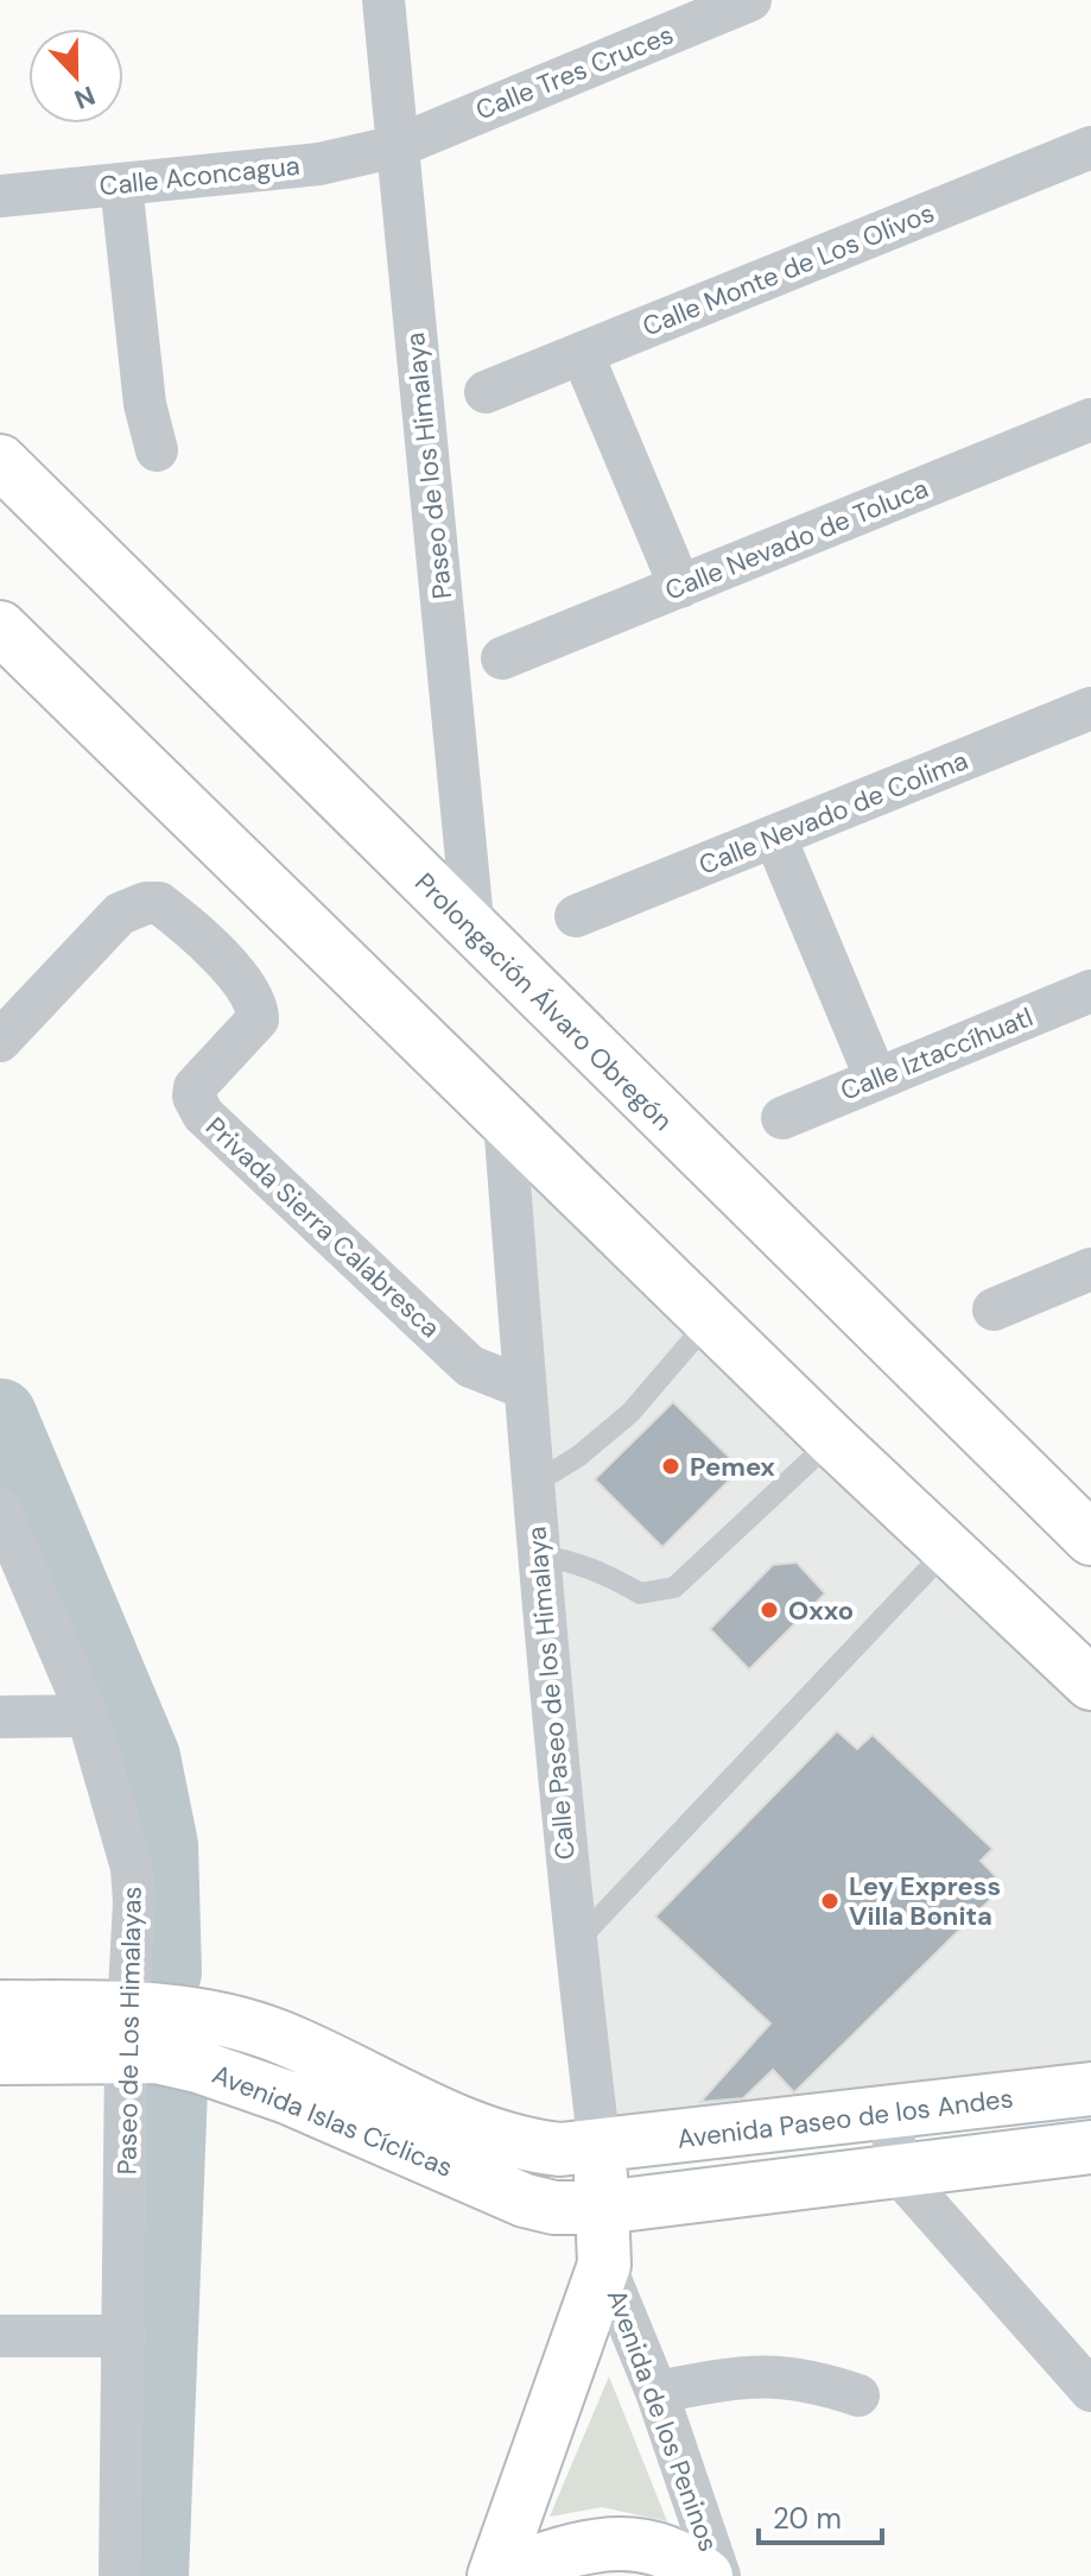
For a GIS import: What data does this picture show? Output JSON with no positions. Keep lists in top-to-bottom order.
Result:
{
  "streets": {
    "main road": [
      "Prolongación Álvaro Obregón",
      "Calle Paseo de los Himalaya",
      "Avenida Paseo de los Andes",
      "Avenida Islas Cíclicas"
    ],
    "street": [
      "Calle Tres Cruces",
      "Calle Aconcagua",
      "Calle Monte de Los Olivos",
      "Paseo de los Himalaya",
      "Calle Nevado de Toluca",
      "Calle Nevado de Colima",
      "Calle Iztaccíhuatl",
      "Privada Sierra Calabresca",
      "Paseo de Los Himalayas",
      "Avenida de los Peninos"
    ]
  },
  "crossings": [
    ["Calle Tres Cruces", "Calle Aconcagua"],
    ["Calle Tres Cruces", "Paseo de los Himalaya"],
    ["Calle Aconcagua", "Paseo de los Himalaya"],
    ["Paseo de los Himalaya", "Prolongación Álvaro Obregón"],
    ["Privada Sierra Calabresca", "Calle Paseo de los Himalaya"],
    ["Calle Paseo de los Himalaya", "Avenida Paseo de los Andes"],
    ["Calle Paseo de los Himalaya", "Avenida Islas Cíclicas"],
    ["Calle Paseo de los Himalaya", "Avenida de los Peninos"],
    ["Paseo de Los Himalayas", "Avenida Islas Cíclicas"],
    ["Avenida Paseo de los Andes", "Avenida Islas Cíclicas"]
  ],
  "places": ["Pemex", "Oxxo", "Ley Express Villa Bonita"],
  "scale_bar": "20 m",
  "north": "bottom"
}
